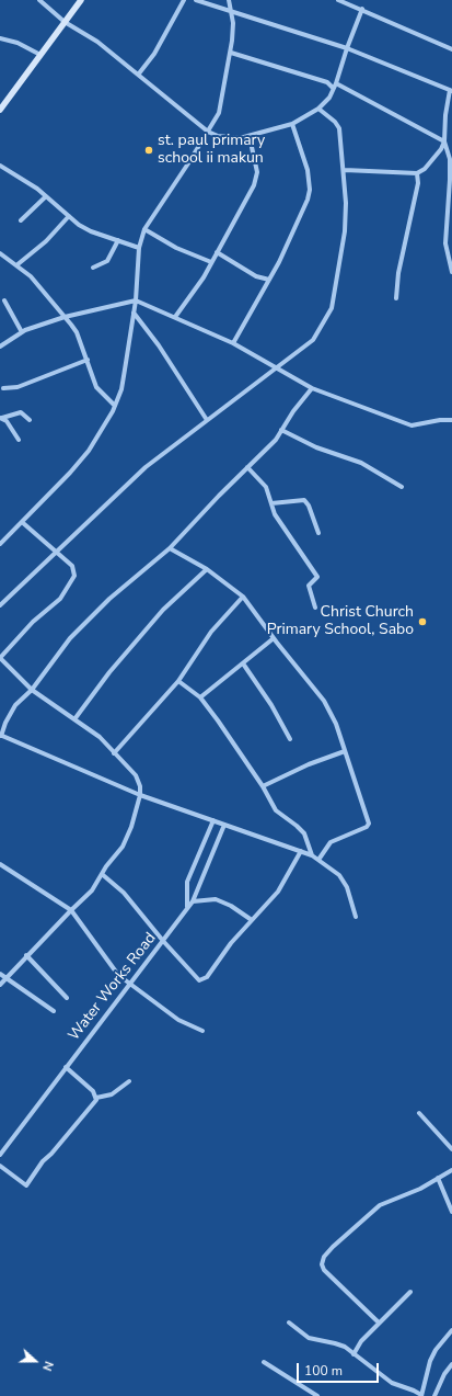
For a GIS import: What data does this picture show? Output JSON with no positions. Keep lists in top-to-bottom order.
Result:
{
  "streets": {
    "street": ["Water Works Road"]
  },
  "places": ["st. paul primary school ii makun", "Christ Church Primary School, Sabo"],
  "scale_bar": "100 m",
  "north": "right"
}
